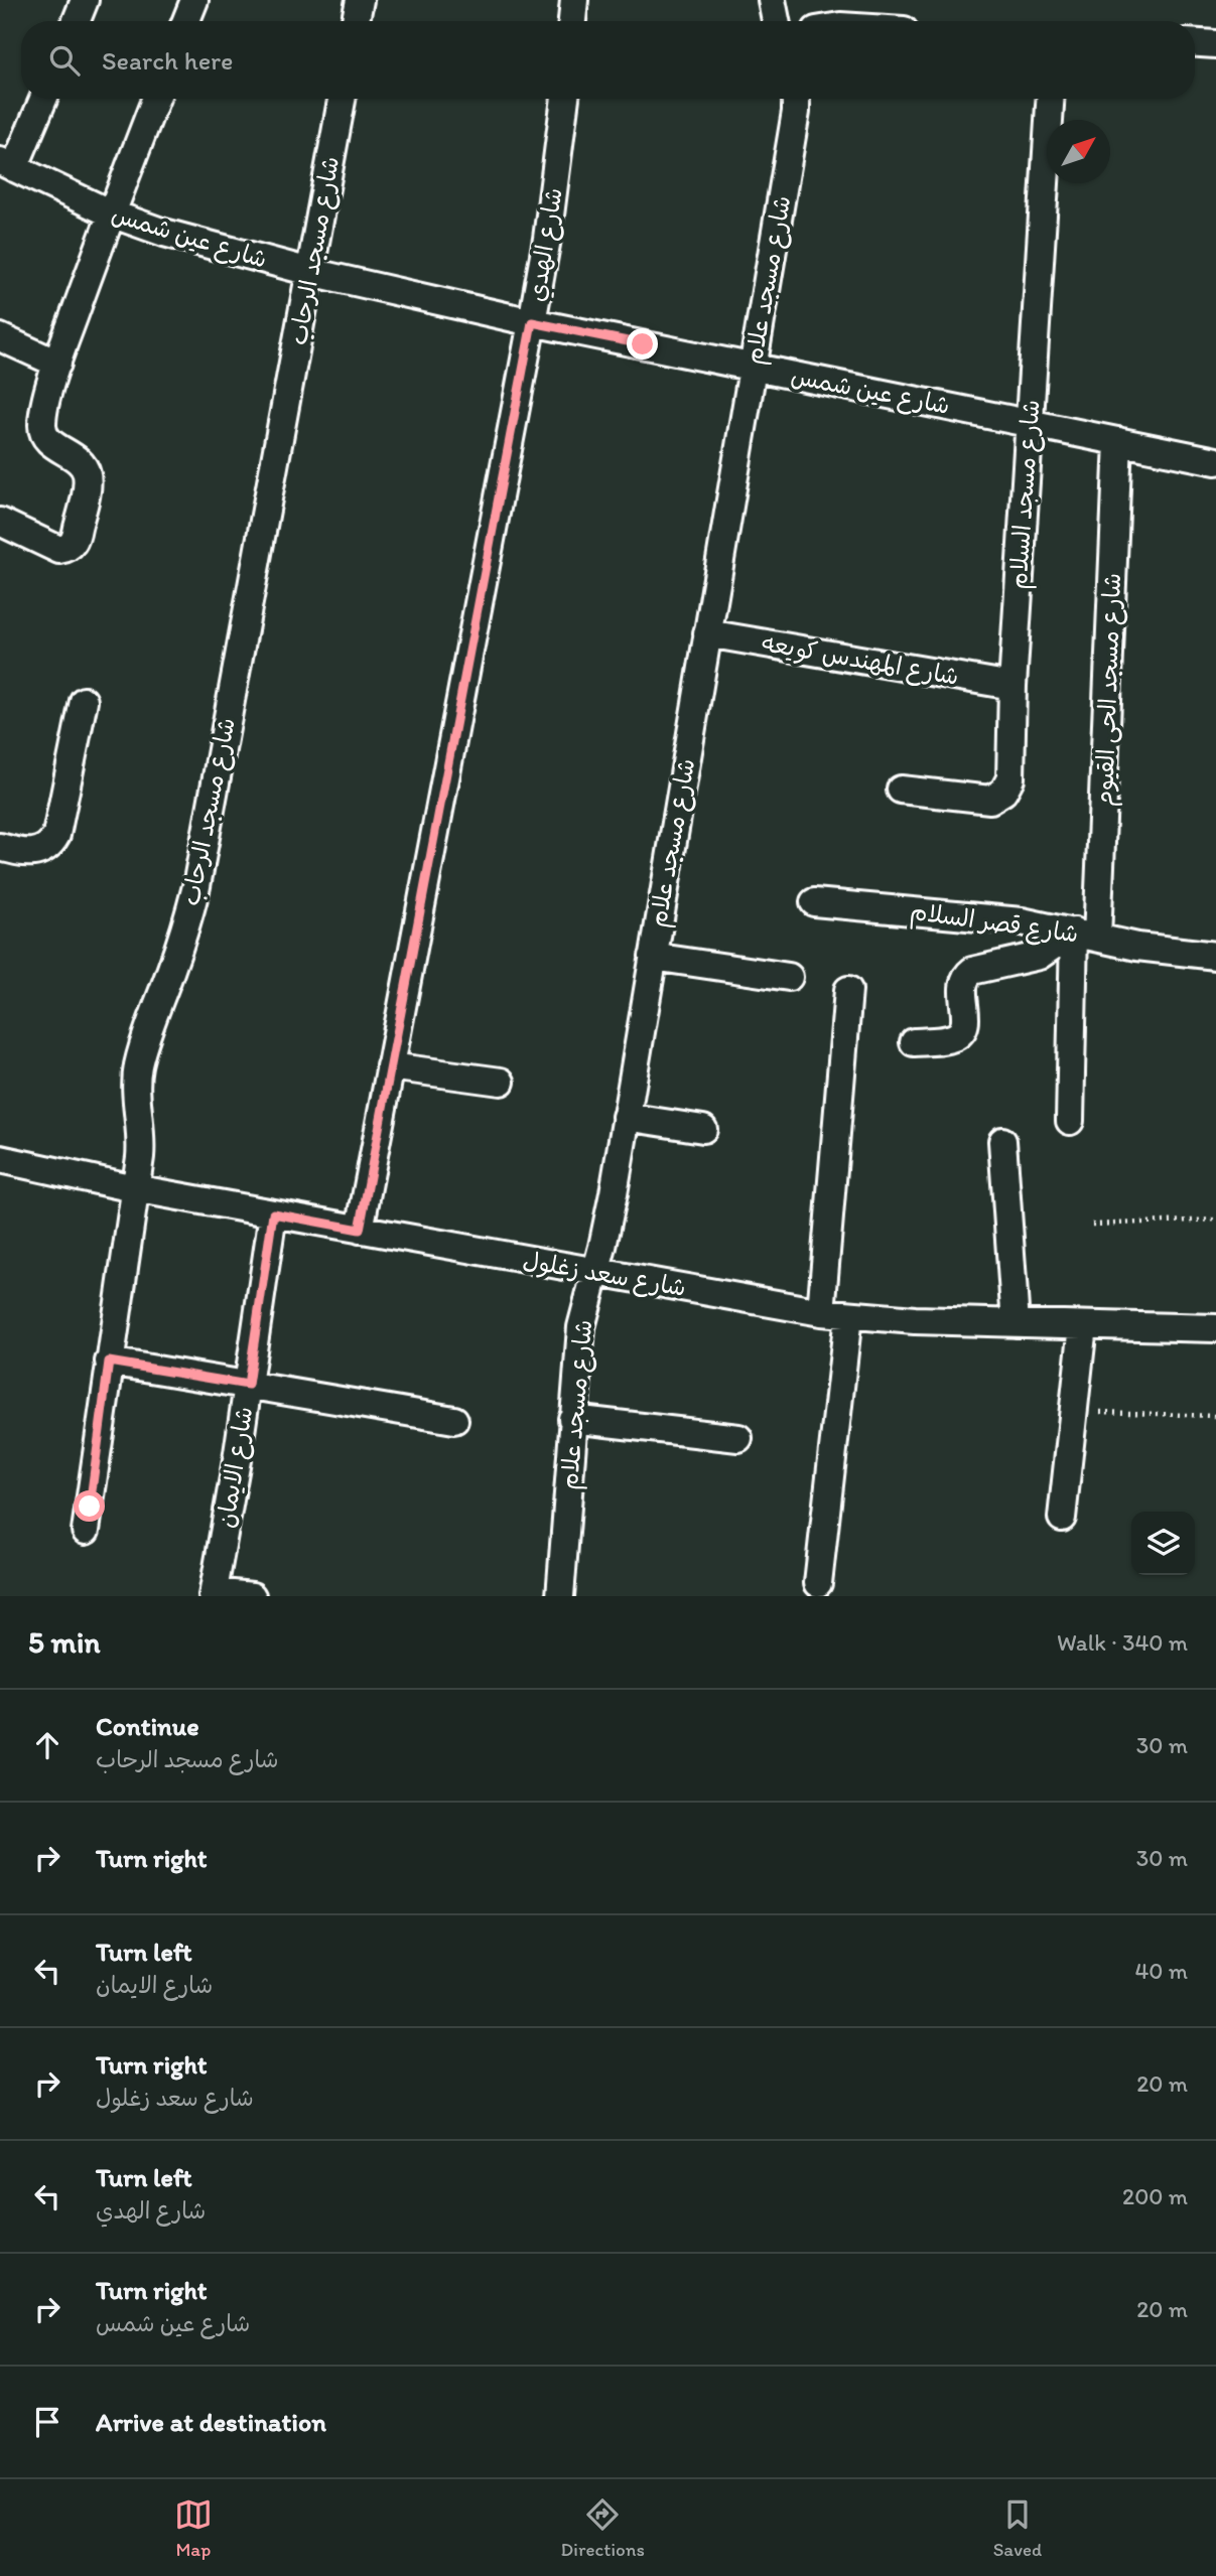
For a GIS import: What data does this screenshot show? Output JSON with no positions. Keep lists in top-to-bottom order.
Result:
{
  "streets": {
    "street": [
      "شارع عين شمس",
      "شارع الهدي",
      "شارع مسجد الرحاب",
      "شارع مسجد علام",
      "شارع مسجد السلام",
      "شارع المهندس كويعه",
      "شارع مسجد الحى القيوم",
      "شارع قصر السلام",
      "شارع سعد زغلول",
      "شارع الايمان"
    ]
  },
  "crossings": [
    ["شارع عين شمس", "شارع الهدي"],
    ["شارع عين شمس", "شارع مسجد الرحاب"],
    ["شارع عين شمس", "شارع مسجد علام"],
    ["شارع عين شمس", "شارع مسجد السلام"],
    ["شارع عين شمس", "شارع مسجد الحى القيوم"],
    ["شارع الهدي", "شارع سعد زغلول"],
    ["شارع مسجد الرحاب", "شارع سعد زغلول"],
    ["شارع مسجد علام", "شارع المهندس كويعه"],
    ["شارع مسجد علام", "شارع سعد زغلول"],
    ["شارع مسجد السلام", "شارع المهندس كويعه"],
    ["شارع مسجد الحى القيوم", "شارع قصر السلام"],
    ["شارع سعد زغلول", "شارع الايمان"]
  ],
  "north": "top right",
  "page": {
    "search": "Search here",
    "heading": ["5 min", "Walk · 340 m"],
    "list": [
      ["Continue", "شارع مسجد الرحاب", "30 m"],
      ["Turn right", "30 m"],
      ["Turn left", "شارع الايمان", "40 m"],
      ["Turn right", "شارع سعد زغلول", "20 m"],
      ["Turn left", "شارع الهدي", "200 m"],
      ["Turn right", "شارع عين شمس", "20 m"],
      "Arrive at destination"
    ],
    "nav": ["Map", "Directions", "Saved"]
  }
}
